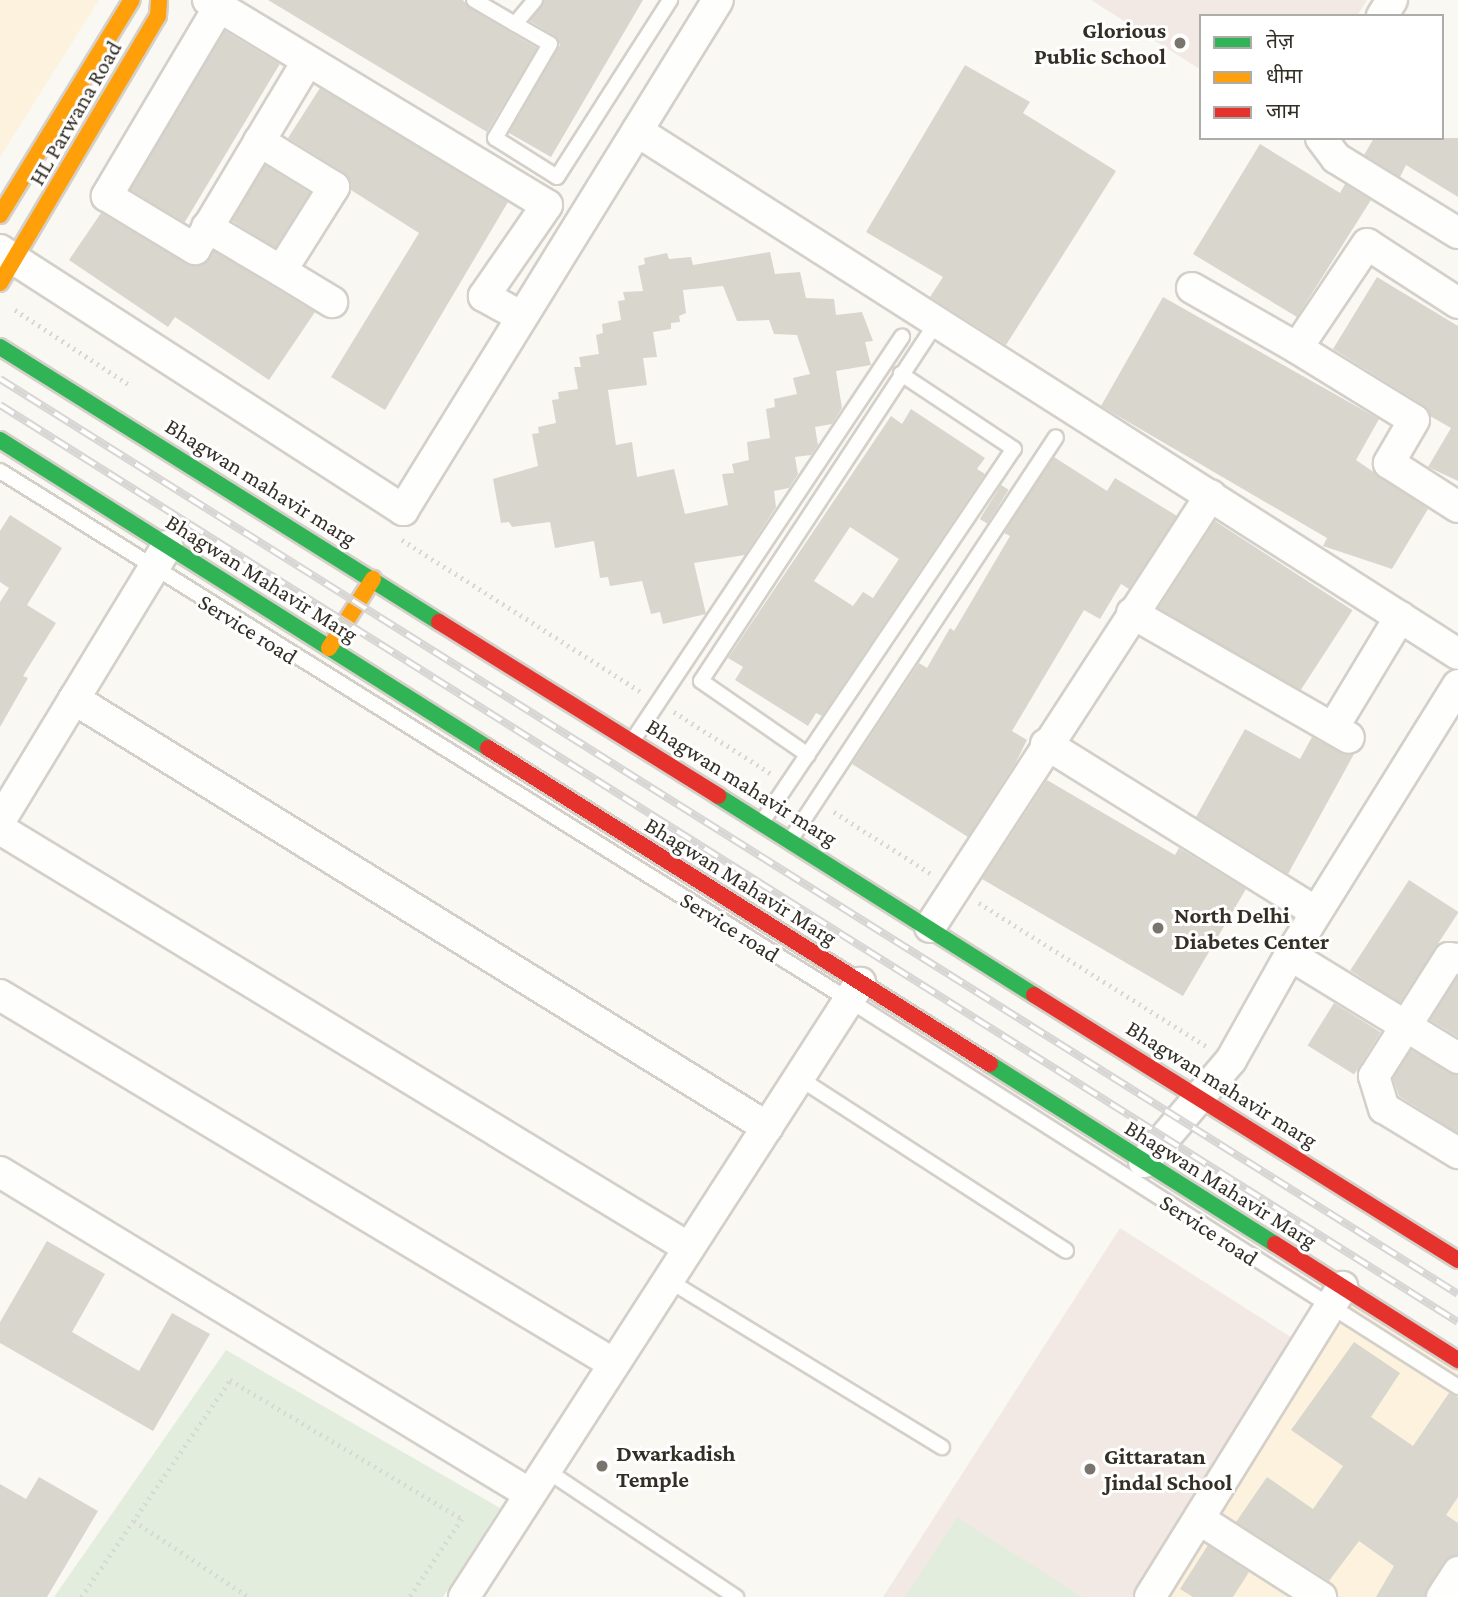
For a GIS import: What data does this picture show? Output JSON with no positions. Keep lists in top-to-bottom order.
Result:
{
  "streets": {
    "main road": ["HL Parwana Road", "Bhagwan mahavir marg", "Bhagwan Mahavir Marg"],
    "lane": ["Service road"]
  },
  "crossings": [
    ["Bhagwan Mahavir Marg", "Service road"]
  ],
  "places": [
    "Glorious Public School",
    "North Delhi Diabetes Center",
    "Dwarkadish Temple",
    "Gittaratan Jindal School"
  ],
  "legend": ["तेज़", "धीमा", "जाम"]
}
